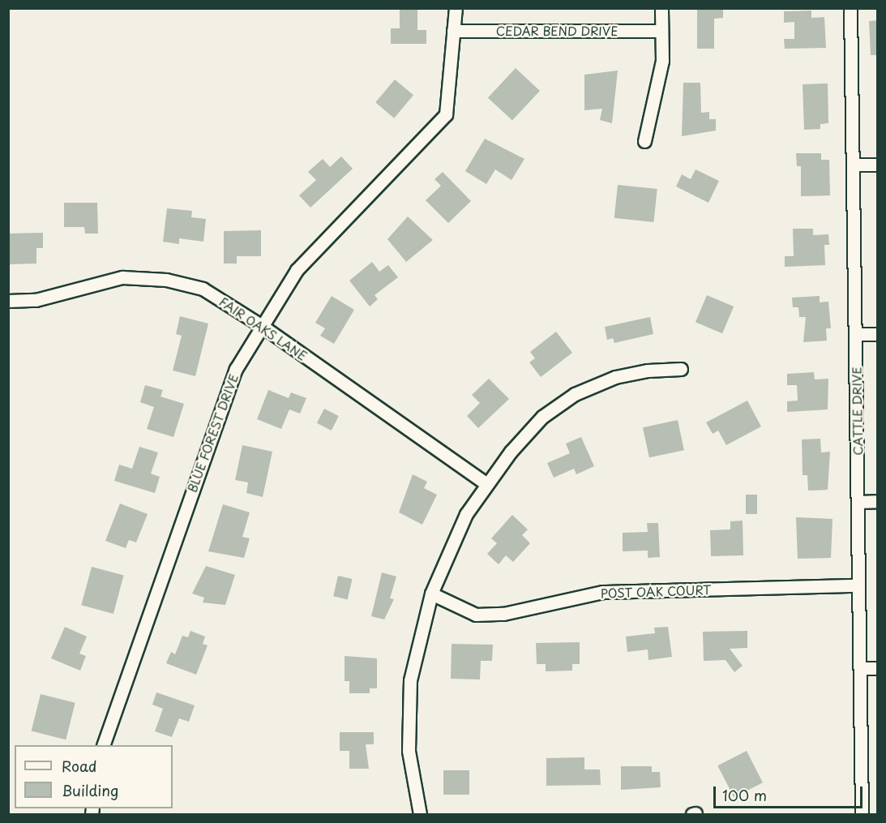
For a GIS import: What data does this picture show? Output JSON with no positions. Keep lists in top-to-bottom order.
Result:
{
  "streets": {
    "street": [
      "CEDAR BEND DRIVE",
      "FAIR OAKS LANE",
      "CATTLE DRIVE",
      "BLUE FOREST DRIVE",
      "POST OAK COURT"
    ]
  },
  "crossings": [
    ["CEDAR BEND DRIVE", "BLUE FOREST DRIVE"],
    ["FAIR OAKS LANE", "BLUE FOREST DRIVE"],
    ["CATTLE DRIVE", "POST OAK COURT"]
  ],
  "legend": ["Road", "Building"],
  "scale_bar": "100 m"
}
